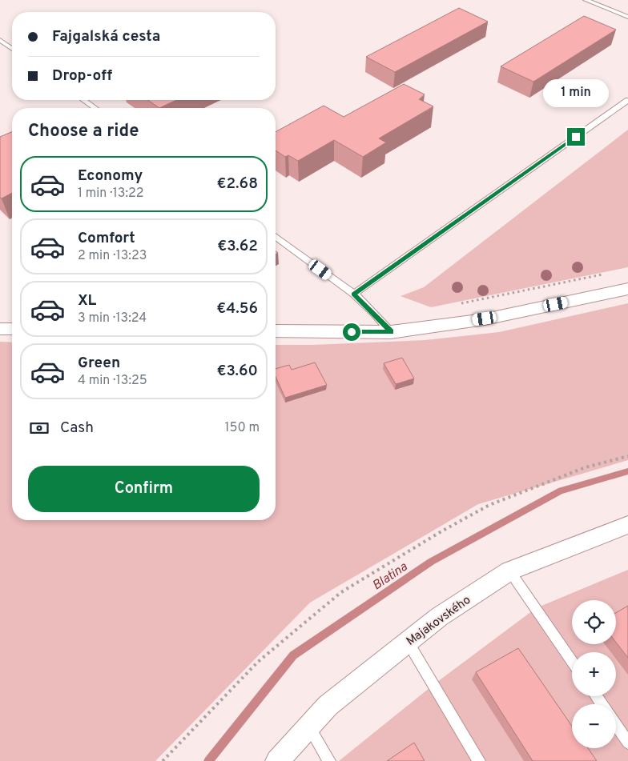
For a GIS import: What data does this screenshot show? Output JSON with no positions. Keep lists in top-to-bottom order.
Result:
{
  "streets": {
    "street": ["Majakovského"]
  },
  "water": ["Blatina"],
  "page": {
    "banner": ["Fajgalská cesta", "Drop-off"],
    "bubble": "1 min",
    "heading": "Choose a ride",
    "list": [
      {
        "name": "Economy",
        "note": "1 min · 13:22",
        "value": "€2.68"
      },
      {
        "name": "Comfort",
        "note": "2 min · 13:23",
        "value": "€3.62"
      },
      {
        "name": "XL",
        "note": "3 min · 13:24",
        "value": "€4.56"
      },
      {
        "name": "Green",
        "note": "4 min · 13:25",
        "value": "€3.60"
      }
    ],
    "pay": ["Cash", "150 m"],
    "buttons": "Confirm",
    "map_buttons": ["+", "−"]
  }
}
